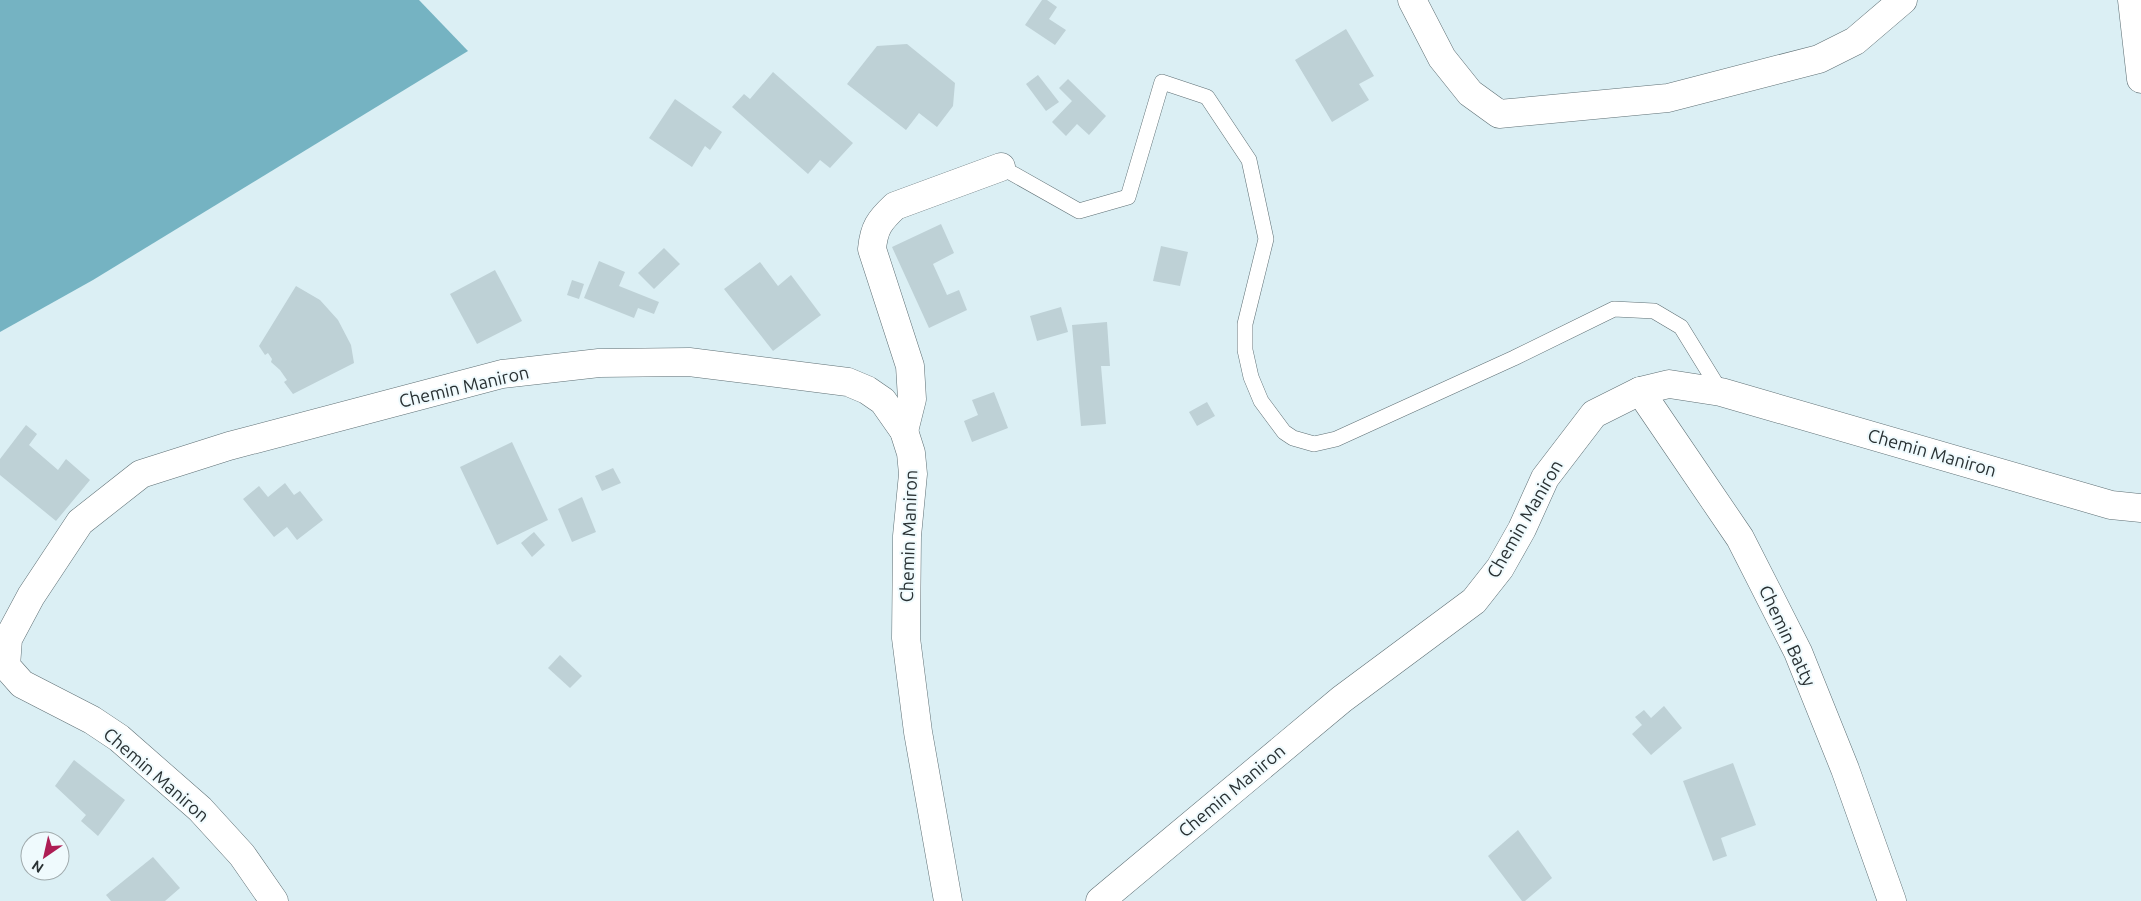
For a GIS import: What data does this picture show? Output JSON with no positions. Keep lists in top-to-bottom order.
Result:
{
  "streets": {
    "street": ["Chemin Maniron", "Chemin Batty"]
  },
  "crossings": [
    ["Chemin Maniron", "Chemin Batty"]
  ],
  "north": "bottom left"
}
